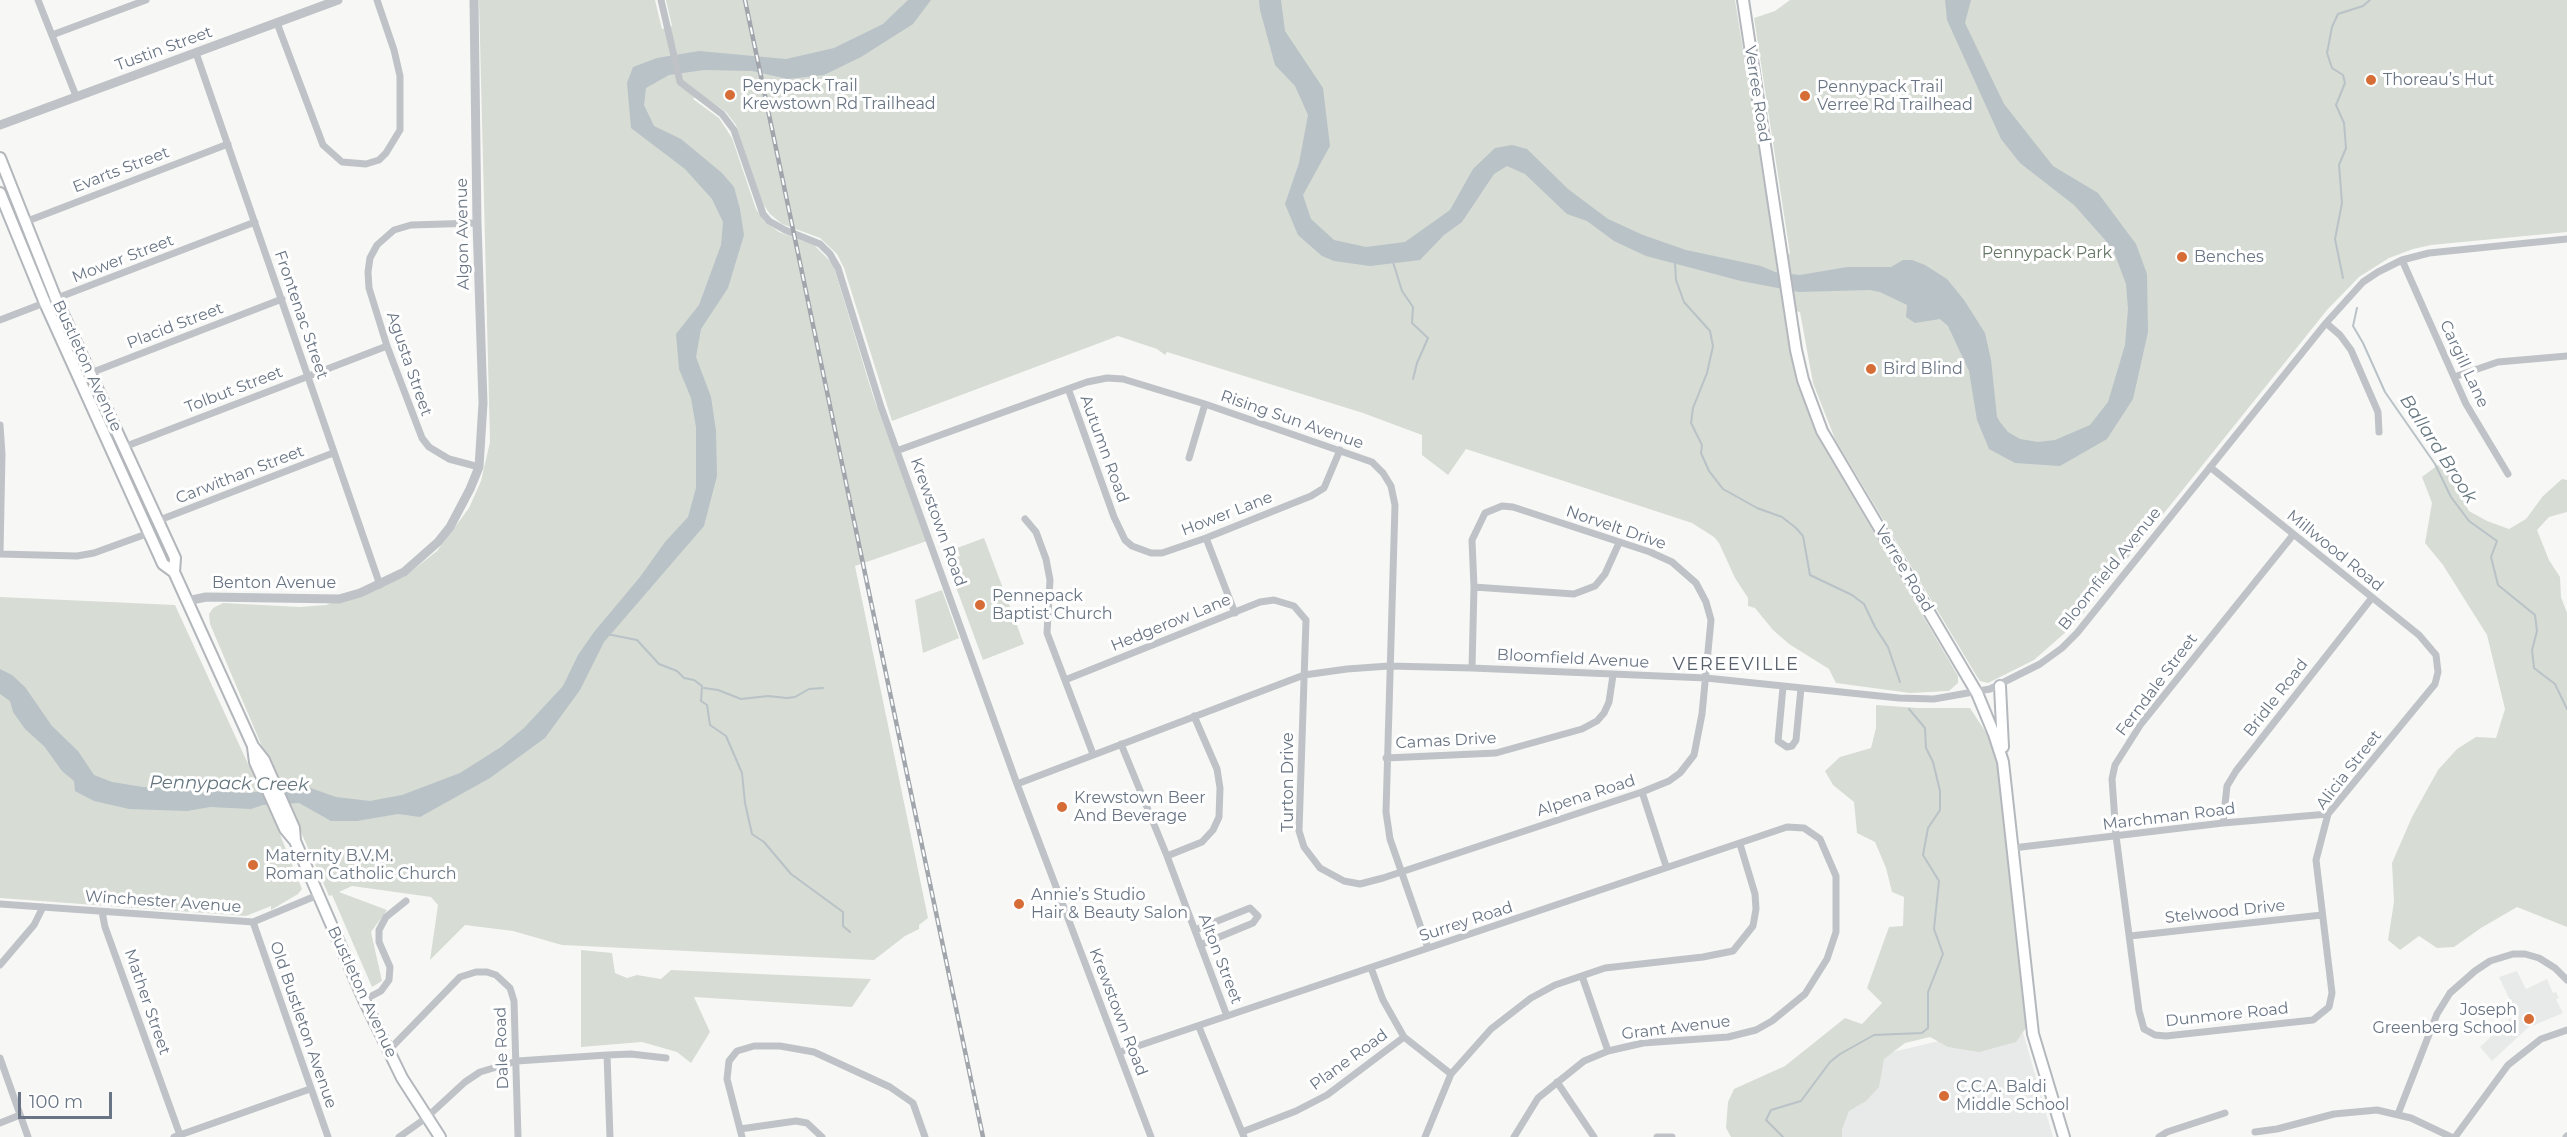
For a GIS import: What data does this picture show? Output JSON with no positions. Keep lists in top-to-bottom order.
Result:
{
  "streets": {
    "main road": ["Verree Road", "Bustleton Avenue"],
    "street": [
      "Tustin Street",
      "Evarts Street",
      "Algon Avenue",
      "Mower Street",
      "Frontenac Street",
      "Placid Street",
      "Agusta Street",
      "Cargill Lane",
      "Tolbut Street",
      "Rising Sun Avenue",
      "Autumn Road",
      "Carwithan Street",
      "Hower Lane",
      "Krewstown Road",
      "Norvelt Drive",
      "Millwood Road",
      "Bloomfield Avenue",
      "Benton Avenue",
      "Hedgerow Lane",
      "Ferndale Street",
      "Bridle Road",
      "Camas Drive",
      "Alicia Street",
      "Turton Drive",
      "Alpena Road",
      "Marchman Road",
      "Winchester Avenue",
      "Stelwood Drive",
      "Surrey Road",
      "Alton Street",
      "Mather Street",
      "Dunmore Road",
      "Old Bustleton Avenue",
      "Grant Avenue",
      "Dale Road",
      "Plane Road"
    ]
  },
  "crossings": [
    ["Tustin Street", "Frontenac Street"],
    ["Verree Road", "Bloomfield Avenue"],
    ["Verree Road", "Marchman Road"],
    ["Evarts Street", "Frontenac Street"],
    ["Evarts Street", "Bustleton Avenue"],
    ["Algon Avenue", "Agusta Street"],
    ["Algon Avenue", "Benton Avenue"],
    ["Mower Street", "Frontenac Street"],
    ["Mower Street", "Bustleton Avenue"],
    ["Frontenac Street", "Placid Street"],
    ["Frontenac Street", "Tolbut Street"],
    ["Frontenac Street", "Carwithan Street"],
    ["Frontenac Street", "Benton Avenue"],
    ["Placid Street", "Bustleton Avenue"],
    ["Agusta Street", "Tolbut Street"],
    ["Agusta Street", "Benton Avenue"],
    ["Cargill Lane", "Bloomfield Avenue"],
    ["Bustleton Avenue", "Tolbut Street"],
    ["Bustleton Avenue", "Carwithan Street"],
    ["Bustleton Avenue", "Benton Avenue"],
    ["Bustleton Avenue", "Winchester Avenue"],
    ["Bustleton Avenue", "Dale Road"],
    ["Rising Sun Avenue", "Autumn Road"],
    ["Rising Sun Avenue", "Hower Lane"],
    ["Rising Sun Avenue", "Krewstown Road"],
    ["Rising Sun Avenue", "Bloomfield Avenue"],
    ["Rising Sun Avenue", "Camas Drive"],
    ["Rising Sun Avenue", "Turton Drive"],
    ["Rising Sun Avenue", "Alpena Road"],
    ["Rising Sun Avenue", "Surrey Road"],
    ["Autumn Road", "Hower Lane"],
    ["Krewstown Road", "Bloomfield Avenue"],
    ["Krewstown Road", "Surrey Road"],
    ["Norvelt Drive", "Bloomfield Avenue"],
    ["Norvelt Drive", "Alpena Road"],
    ["Millwood Road", "Bloomfield Avenue"],
    ["Millwood Road", "Ferndale Street"],
    ["Millwood Road", "Bridle Road"],
    ["Millwood Road", "Alicia Street"],
    ["Bloomfield Avenue", "Camas Drive"],
    ["Bloomfield Avenue", "Turton Drive"],
    ["Bloomfield Avenue", "Alpena Road"],
    ["Bloomfield Avenue", "Alton Street"],
    ["Hedgerow Lane", "Turton Drive"],
    ["Ferndale Street", "Marchman Road"],
    ["Ferndale Street", "Stelwood Drive"],
    ["Ferndale Street", "Dunmore Road"],
    ["Bridle Road", "Marchman Road"],
    ["Alicia Street", "Marchman Road"],
    ["Alicia Street", "Stelwood Drive"],
    ["Alicia Street", "Dunmore Road"],
    ["Turton Drive", "Alpena Road"],
    ["Winchester Avenue", "Mather Street"],
    ["Winchester Avenue", "Old Bustleton Avenue"],
    ["Surrey Road", "Alton Street"],
    ["Surrey Road", "Grant Avenue"]
  ],
  "districts": ["VEREEVILLE"],
  "water": ["Ballard Brook", "Pennypack Creek"],
  "parks": ["Pennypack Park"],
  "places": [
    "Thoreau’s Hut",
    "Penypack Trail Krewstown Rd Trailhead",
    "Pennypack Trail Verree Rd Trailhead",
    "Benches",
    "Bird Blind",
    "Pennepack Baptist Church",
    "Krewstown Beer And Beverage",
    "Maternity B.V.M. Roman Catholic Church",
    "Annie’s Studio Hair & Beauty Salon",
    "Joseph Greenberg School",
    "C.C.A. Baldi Middle School"
  ],
  "scale_bar": "100 m"
}
